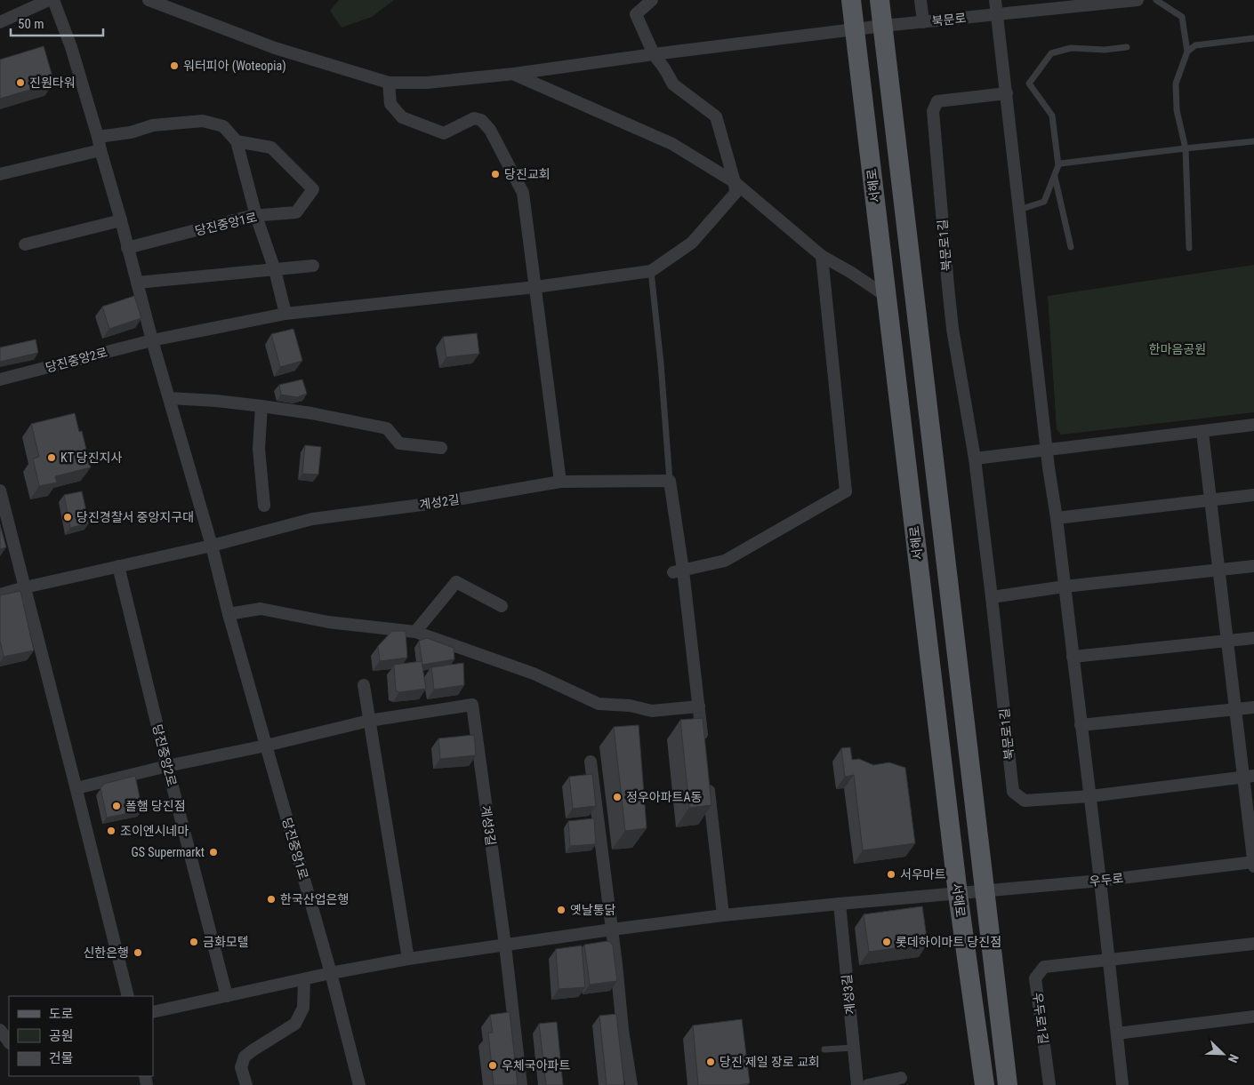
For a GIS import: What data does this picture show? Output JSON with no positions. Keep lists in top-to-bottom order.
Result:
{
  "streets": {
    "main road": ["서해로"],
    "street": [
      "북문로",
      "당진중앙1로",
      "북문로1길",
      "당진중앙2로",
      "계성2길",
      "계성3길",
      "우두로",
      "우두로1길"
    ]
  },
  "crossings": [
    ["서해로", "우두로"],
    ["당진중앙1로", "당진중앙2로"],
    ["당진중앙1로", "계성2길"]
  ],
  "parks": ["한마음공원"],
  "places": [
    "워터피아 (Woteopia)",
    "진원타워",
    "당진교회",
    "KT 당진지사",
    "당진경찰서 중앙지구대",
    "정우아파트A동",
    "폴햄 당진점",
    "조이엔시네마",
    "GS Supermarkt",
    "서우마트",
    "한국산업은행",
    "옛날통닭",
    "금화모텔",
    "롯데하이마트 당진점",
    "신한은행",
    "당진 제일 장로 교회",
    "우체국아파트"
  ],
  "legend": ["도로", "공원", "건물"],
  "scale_bar": "50 m",
  "north": "bottom right"
}
